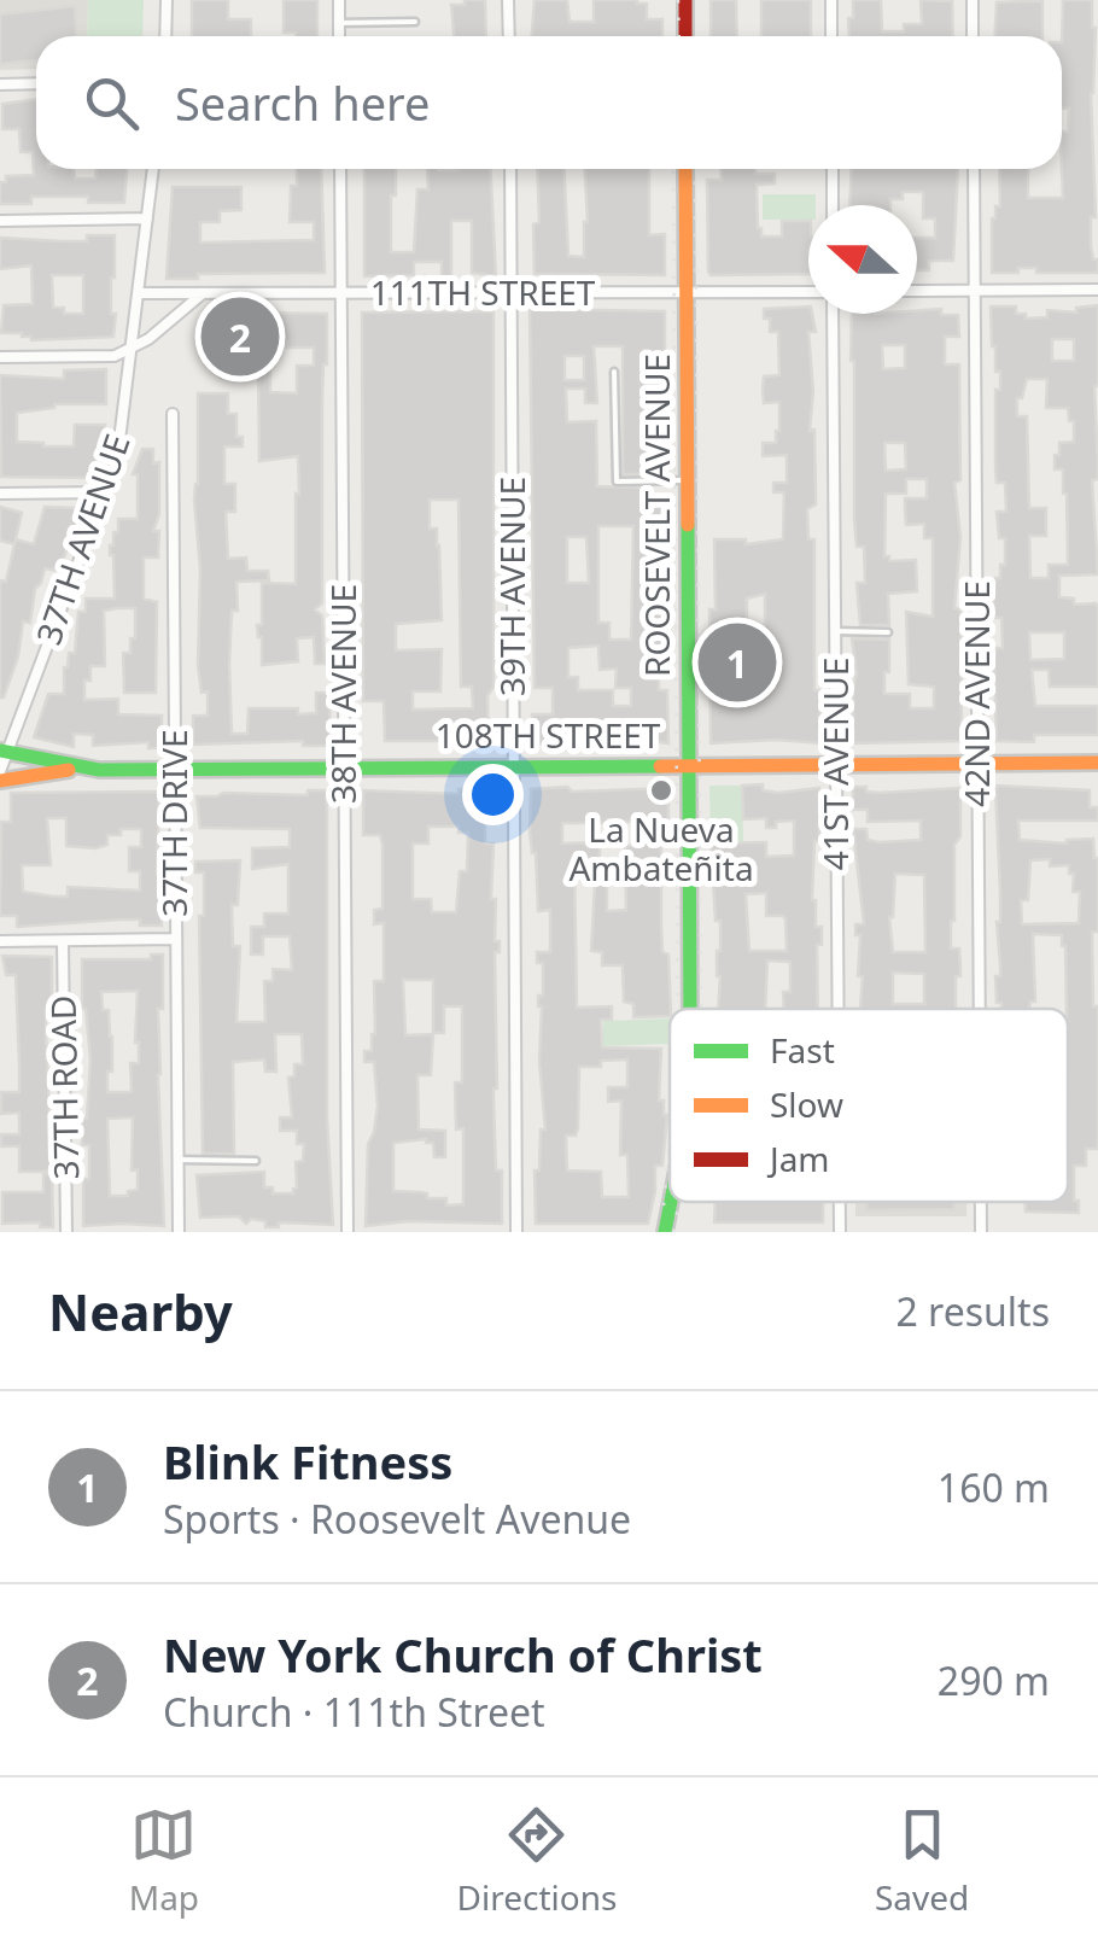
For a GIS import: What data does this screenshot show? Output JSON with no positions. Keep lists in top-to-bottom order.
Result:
{
  "streets": {
    "main road": ["ROOSEVELT AVENUE", "108TH STREET"],
    "street": [
      "111TH STREET",
      "37TH AVENUE",
      "39TH AVENUE",
      "38TH AVENUE",
      "42ND AVENUE",
      "41ST AVENUE",
      "37TH DRIVE",
      "37TH ROAD"
    ]
  },
  "crossings": [
    ["111TH STREET", "ROOSEVELT AVENUE"],
    ["111TH STREET", "37TH AVENUE"],
    ["111TH STREET", "39TH AVENUE"],
    ["111TH STREET", "38TH AVENUE"],
    ["ROOSEVELT AVENUE", "108TH STREET"],
    ["37TH AVENUE", "108TH STREET"],
    ["39TH AVENUE", "108TH STREET"],
    ["38TH AVENUE", "108TH STREET"],
    ["42ND AVENUE", "108TH STREET"],
    ["108TH STREET", "41ST AVENUE"],
    ["108TH STREET", "37TH DRIVE"]
  ],
  "places": ["La Nueva Ambateñita"],
  "legend": ["Fast", "Slow", "Jam"],
  "north": "left",
  "page": {
    "search": "Search here",
    "pins": ["2", "1"],
    "heading": ["Nearby", "2 results"],
    "list": [
      {
        "mark": "1",
        "name": "Blink Fitness",
        "note": "Sports · Roosevelt Avenue",
        "value": "160 m"
      },
      {
        "mark": "2",
        "name": "New York Church of Christ",
        "note": "Church · 111th Street",
        "value": "290 m"
      }
    ],
    "nav": ["Map", "Directions", "Saved"]
  }
}
